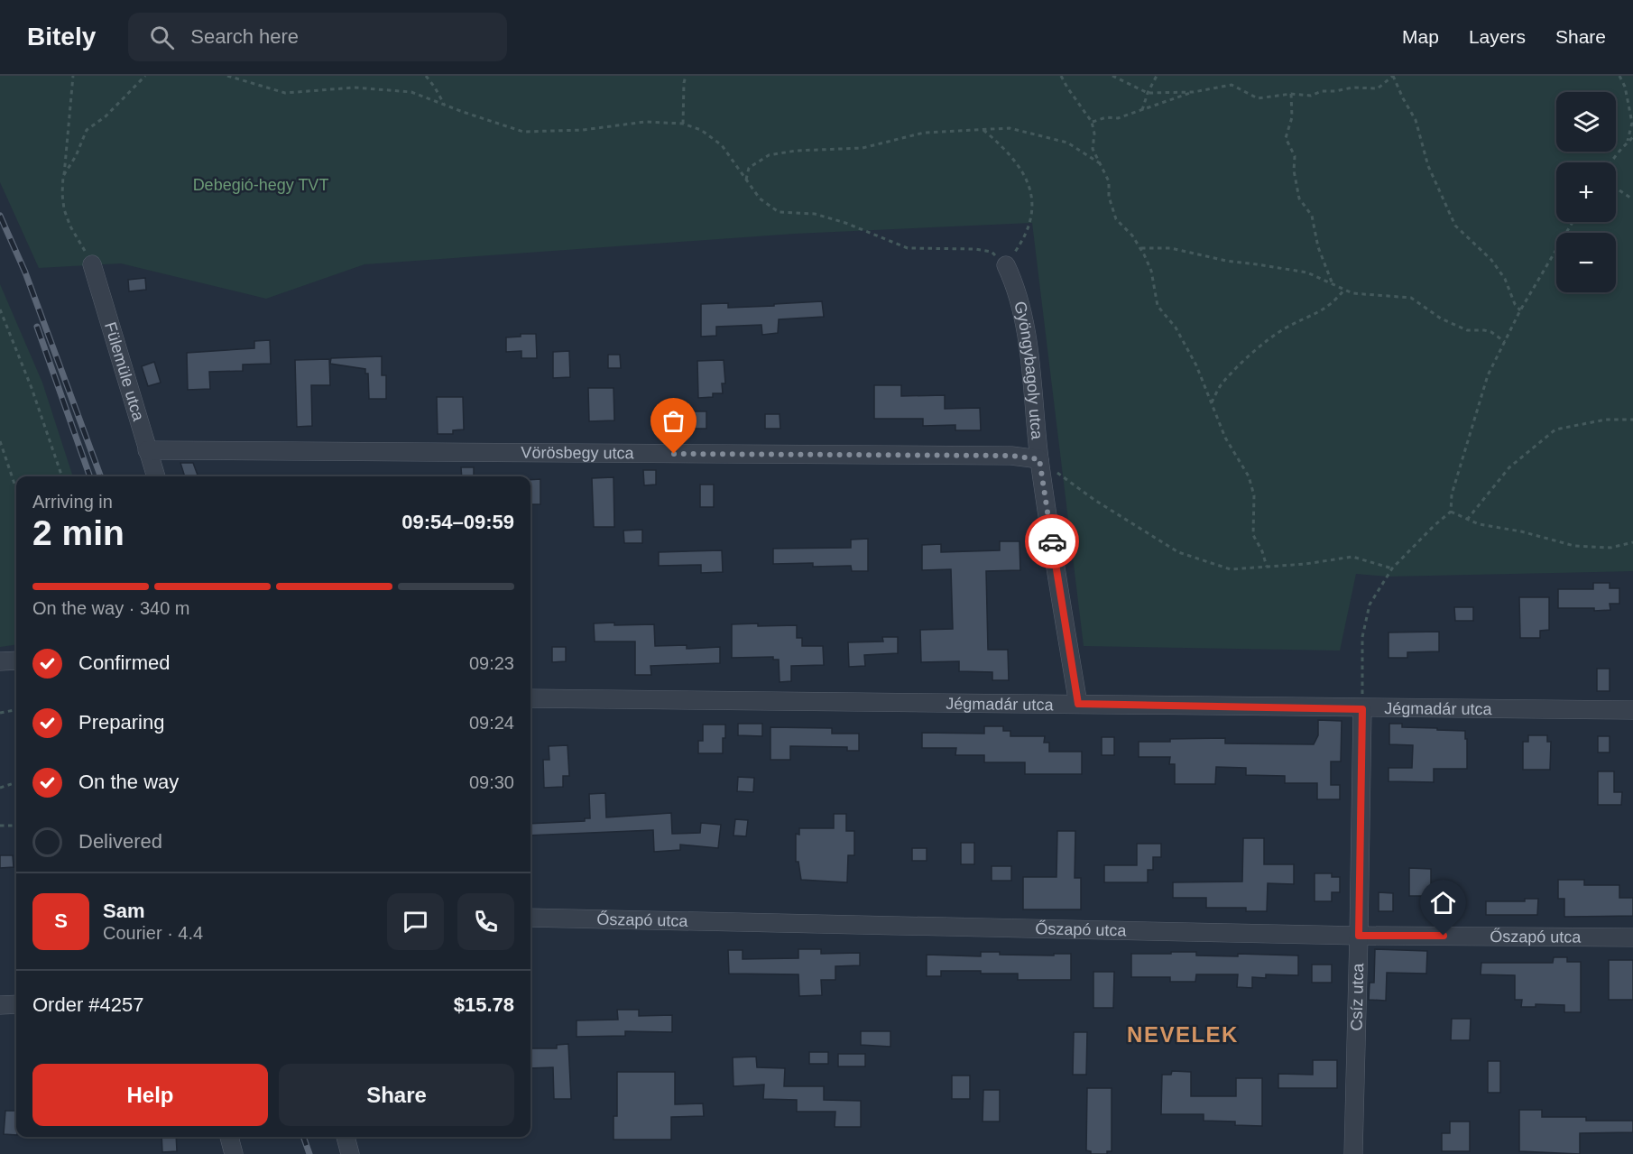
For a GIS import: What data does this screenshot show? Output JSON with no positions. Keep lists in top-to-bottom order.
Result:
{
  "streets": {
    "street": [
      "Gyöngybagoly utca",
      "Fülemüle utca",
      "Vörösbegy utca",
      "Jégmadár utca",
      "Őszapó utca",
      "Csíz utca"
    ]
  },
  "crossings": [
    ["Gyöngybagoly utca", "Vörösbegy utca"],
    ["Gyöngybagoly utca", "Jégmadár utca"],
    ["Fülemüle utca", "Vörösbegy utca"],
    ["Jégmadár utca", "Csíz utca"],
    ["Őszapó utca", "Csíz utca"]
  ],
  "districts": ["NEVELEK"],
  "parks": ["Debegió-hegy TVT"],
  "page": {
    "header": "Bitely",
    "search": "Search here",
    "nav": ["Map", "Layers", "Share"],
    "map_buttons": ["+", "−"],
    "heading": ["2 min", "Arriving in", "09:54–09:59"],
    "panel": [
      "Sam",
      "Courier · 4.4",
      "Order #4257",
      "$15.78"
    ],
    "bar": "On the way · 340 m",
    "list": [
      ["Confirmed", "09:23"],
      ["Preparing", "09:24"],
      ["On the way", "09:30"],
      "Delivered"
    ],
    "round": "S",
    "buttons": ["Help", "Share"]
  }
}
